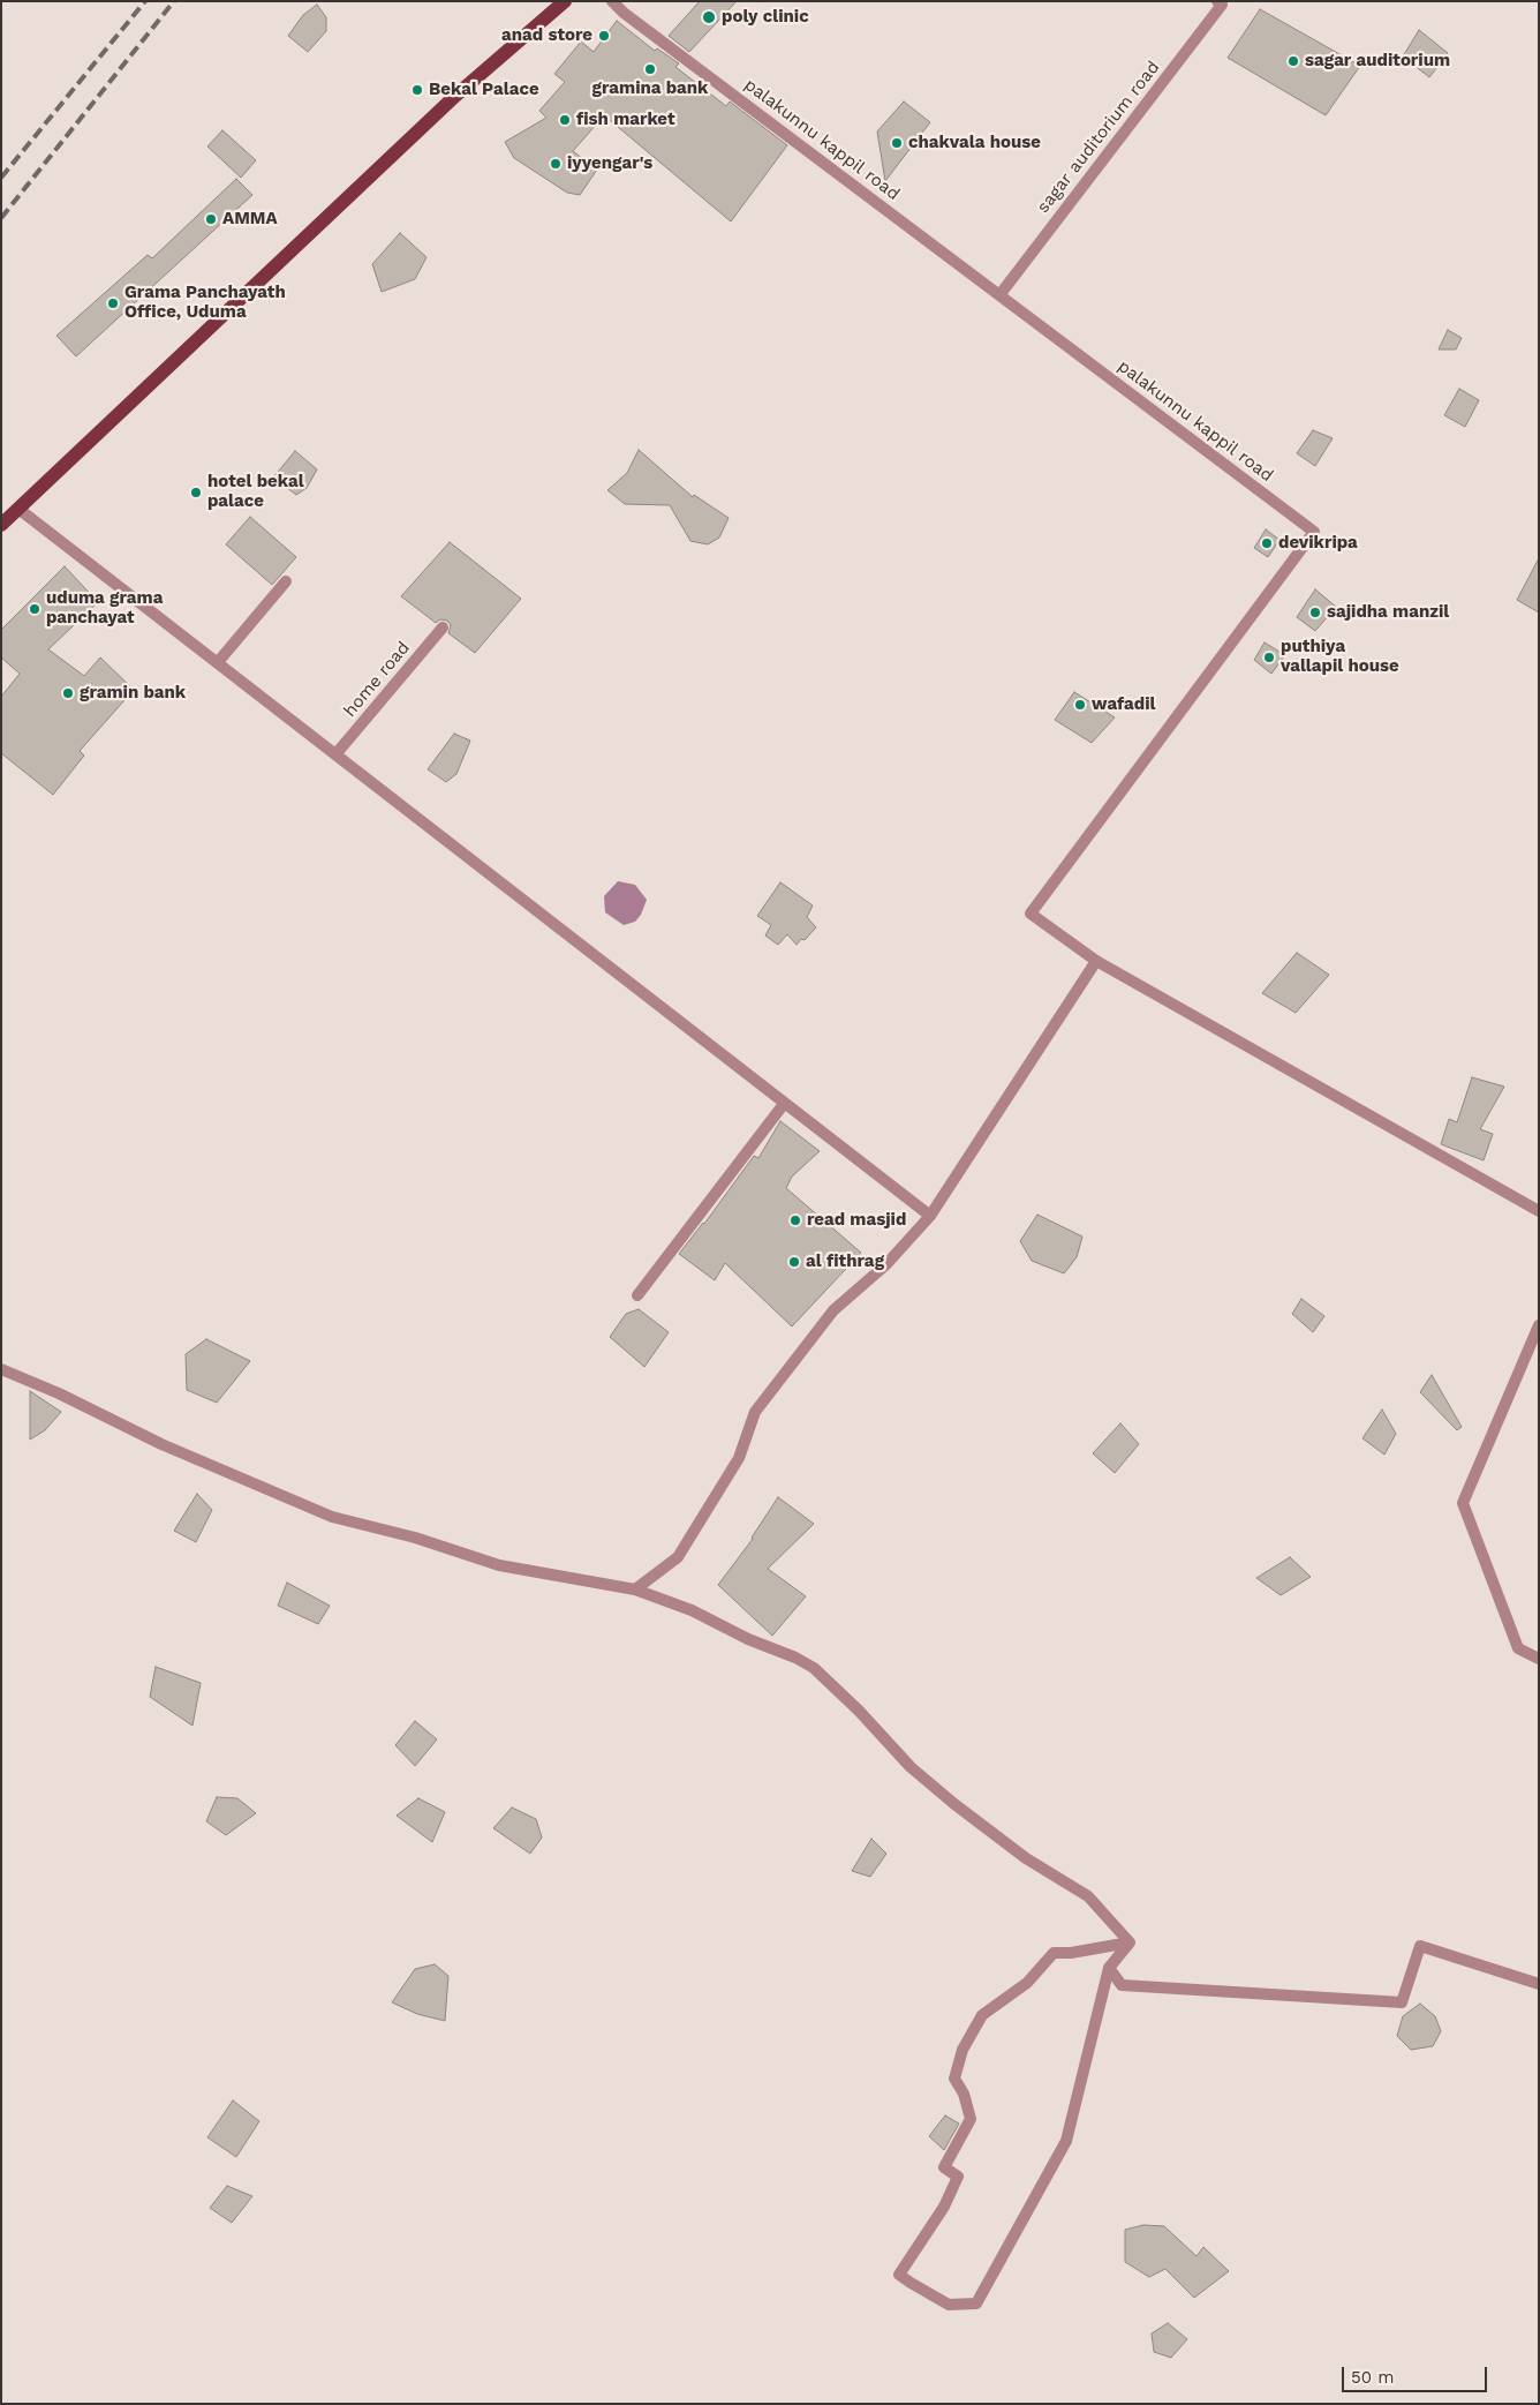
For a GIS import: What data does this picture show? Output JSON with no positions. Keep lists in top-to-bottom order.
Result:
{
  "streets": {
    "street": ["sagar auditorium road", "palakunnu kappil road", "home road"]
  },
  "crossings": [
    ["sagar auditorium road", "palakunnu kappil road"]
  ],
  "places": [
    "poly clinic",
    "anad store",
    "sagar auditorium",
    "gramina bank",
    "Bekal Palace",
    "fish market",
    "chakvala house",
    "iyyengar's",
    "AMMA",
    "Grama Panchayath Office, Uduma",
    "hotel bekal palace",
    "devikripa",
    "uduma grama panchayat",
    "sajidha manzil",
    "puthiya vallapil house",
    "gramin bank",
    "wafadil",
    "read masjid",
    "al fithrag"
  ],
  "scale_bar": "50 m"
}
